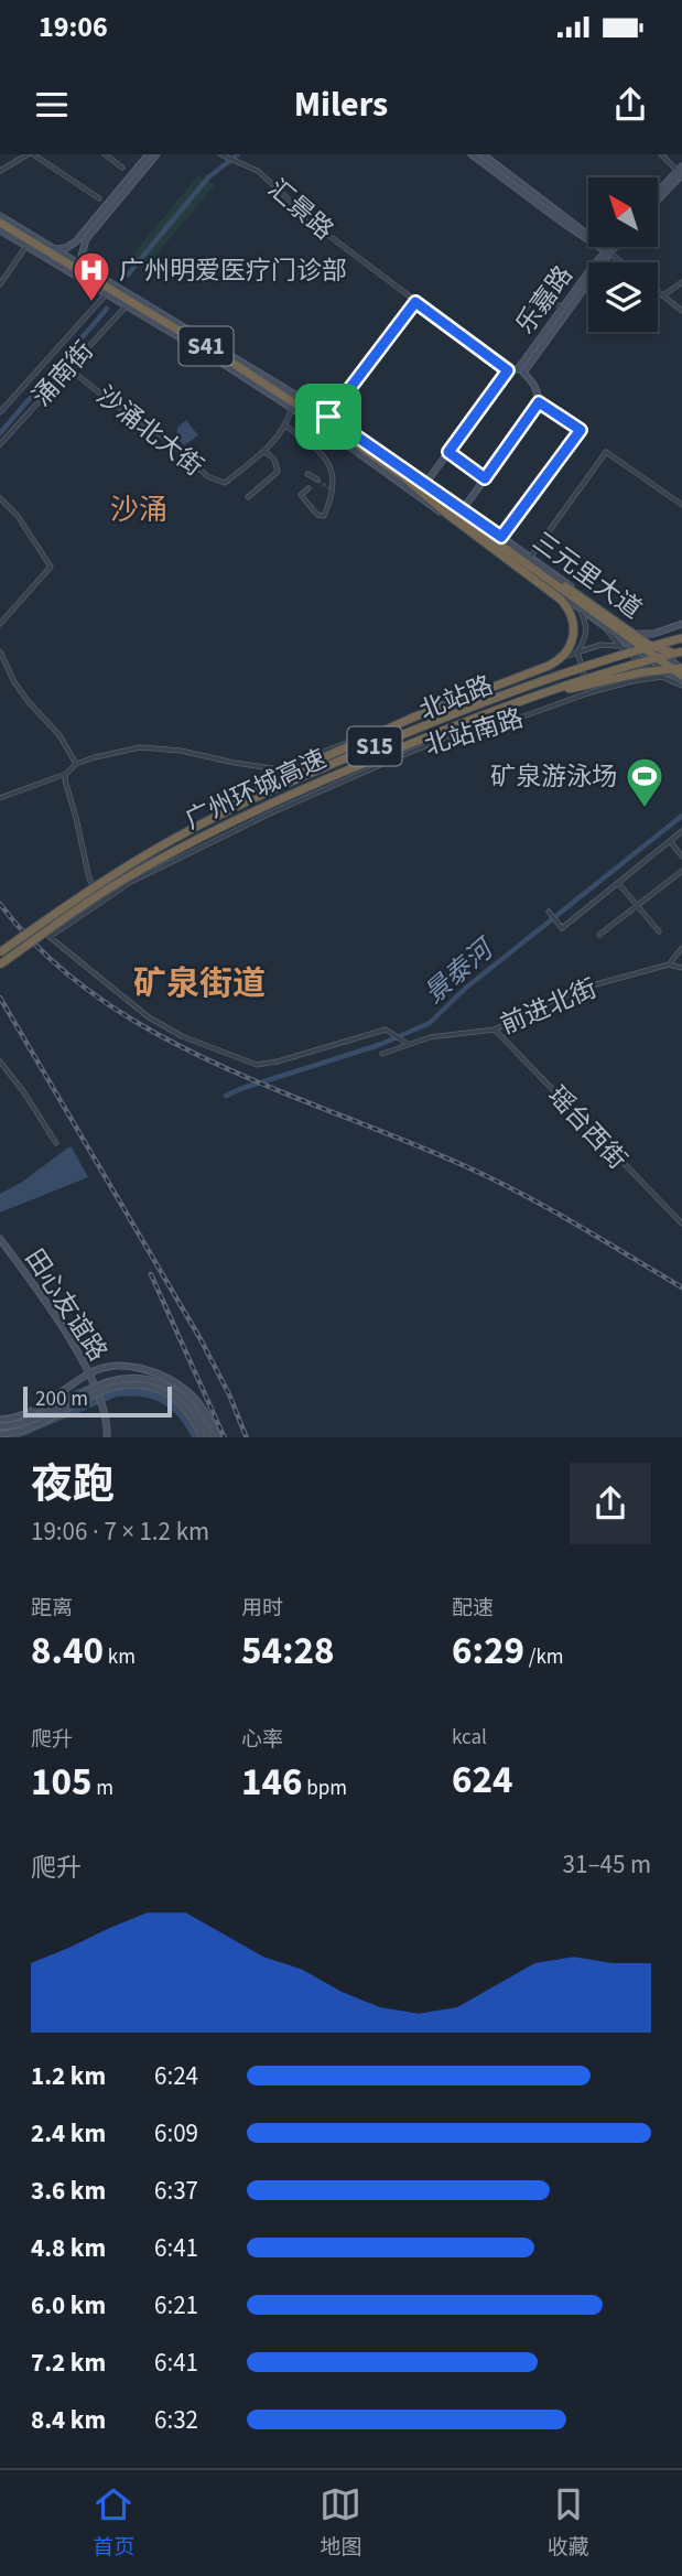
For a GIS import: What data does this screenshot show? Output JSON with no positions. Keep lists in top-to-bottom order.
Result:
{
  "streets": {
    "highway": ["S41", "S15", "广州环城高速"],
    "main road": ["乐嘉路", "三元里大道", "田心友谊路"],
    "street": [
      "汇景路",
      "涌南街",
      "沙涌北大街",
      "北站路",
      "北站南路",
      "前进北街",
      "瑶台西街"
    ]
  },
  "crossings": [
    ["汇景路", "乐嘉路"],
    ["S41", "三元里大道"],
    ["涌南街", "沙涌北大街"],
    ["涌南街", "三元里大道"],
    ["沙涌北大街", "三元里大道"],
    ["北站南路", "前进北街"],
    ["前进北街", "瑶台西街"]
  ],
  "districts": ["沙涌", "矿泉街道"],
  "water": ["景泰河"],
  "places": {
    "hospital": ["广州明爱医疗门诊部"],
    "sports": ["矿泉游泳场"]
  },
  "scale_bar": "200 m",
  "north": "top left",
  "page": {
    "status": "19:06",
    "header": "Milers",
    "scale": "200 m",
    "heading": ["夜跑", "19:06 · 7 × 1.2 km"],
    "stats": [
      ["距离", "8.40 km"],
      ["用时", "54:28"],
      ["配速", "6:29 /km"],
      ["爬升", "105 m"],
      ["心率", "146 bpm"],
      ["kcal", "624"]
    ],
    "chart": ["爬升", "31–45 m"],
    "list": [
      {
        "name": "1.2 km",
        "note": "6:24"
      },
      {
        "name": "2.4 km",
        "note": "6:09"
      },
      {
        "name": "3.6 km",
        "note": "6:37"
      },
      {
        "name": "4.8 km",
        "note": "6:41"
      },
      {
        "name": "6.0 km",
        "note": "6:21"
      },
      {
        "name": "7.2 km",
        "note": "6:41"
      },
      {
        "name": "8.4 km",
        "note": "6:32"
      }
    ],
    "tabs": ["首页", "地图", "收藏"]
  }
}
